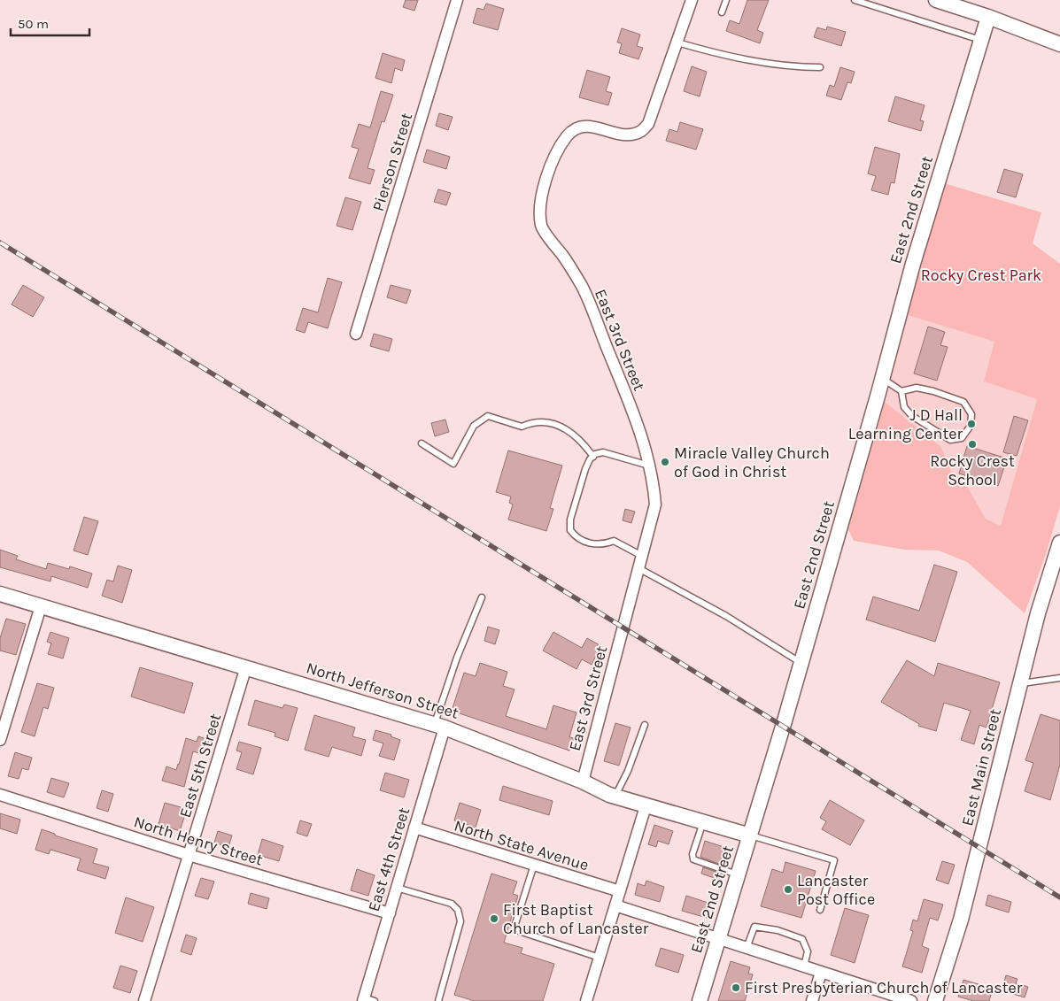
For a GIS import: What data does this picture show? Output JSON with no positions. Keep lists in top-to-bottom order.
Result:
{
  "streets": {
    "street": [
      "Pierson Street",
      "East 2nd Street",
      "East 3rd Street",
      "North Jefferson Street",
      "East 5th Street",
      "East Main Street",
      "North Henry Street",
      "North State Avenue",
      "East 4th Street"
    ]
  },
  "crossings": [
    ["East 2nd Street", "North Jefferson Street"],
    ["East 3rd Street", "North Jefferson Street"],
    ["North Jefferson Street", "East 5th Street"],
    ["North Jefferson Street", "East 4th Street"],
    ["East 5th Street", "North Henry Street"],
    ["North Henry Street", "East 4th Street"],
    ["North State Avenue", "East 4th Street"]
  ],
  "parks": ["Rocky Crest Park"],
  "places": [
    "J D Hall Learning Center",
    "Rocky Crest School",
    "Miracle Valley Church of God in Christ",
    "Lancaster Post Office",
    "First Baptist Church of Lancaster",
    "First Presbyterian Church of Lancaster"
  ],
  "scale_bar": "50 m"
}
